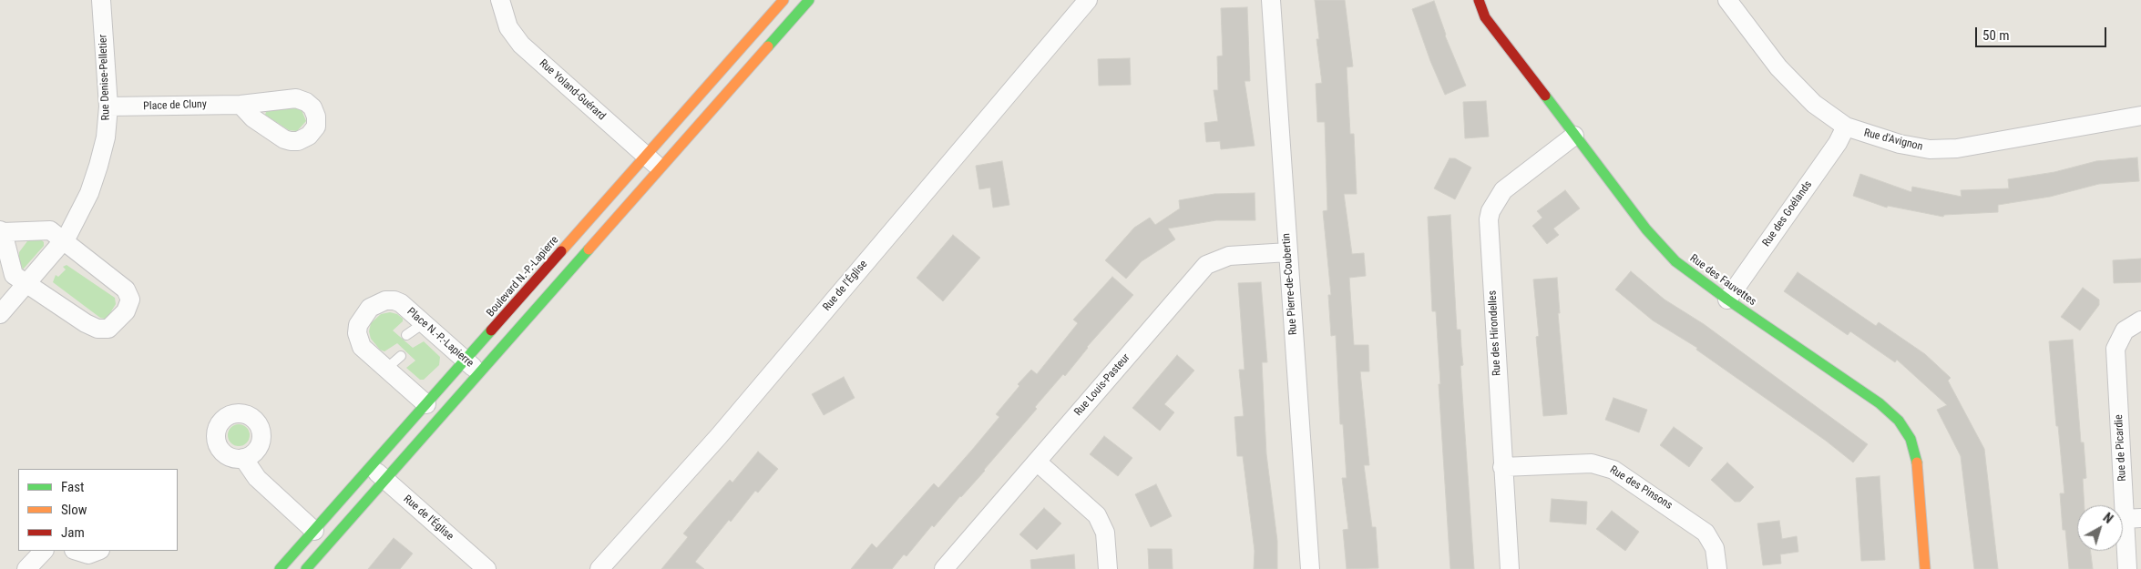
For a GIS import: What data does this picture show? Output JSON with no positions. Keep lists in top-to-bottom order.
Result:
{
  "streets": {
    "street": [
      "Rue Denise-Pelletier",
      "Rue Yoland-Guérard",
      "Place de Cluny",
      "Rue d'Avignon",
      "Rue des Goélands",
      "Boulevard N.-P.-Lapierre",
      "Rue des Fauvettes",
      "Rue Pierre-de-Coubertin",
      "Rue de l'Église",
      "Rue des Hirondelles",
      "Place N.-P.-Lapierre",
      "Rue Louis-Pasteur",
      "Rue de Picardie",
      "Rue des Pinsons"
    ]
  },
  "crossings": [
    ["Rue Denise-Pelletier", "Place de Cluny"],
    ["Rue Yoland-Guérard", "Boulevard N.-P.-Lapierre"],
    ["Rue d'Avignon", "Rue des Goélands"],
    ["Rue des Goélands", "Rue des Fauvettes"],
    ["Boulevard N.-P.-Lapierre", "Rue de l'Église"],
    ["Boulevard N.-P.-Lapierre", "Place N.-P.-Lapierre"],
    ["Rue des Fauvettes", "Rue des Hirondelles"],
    ["Rue Pierre-de-Coubertin", "Rue Louis-Pasteur"],
    ["Rue des Hirondelles", "Rue des Pinsons"]
  ],
  "legend": ["Fast", "Slow", "Jam"],
  "scale_bar": "50 m",
  "north": "top right"
}
